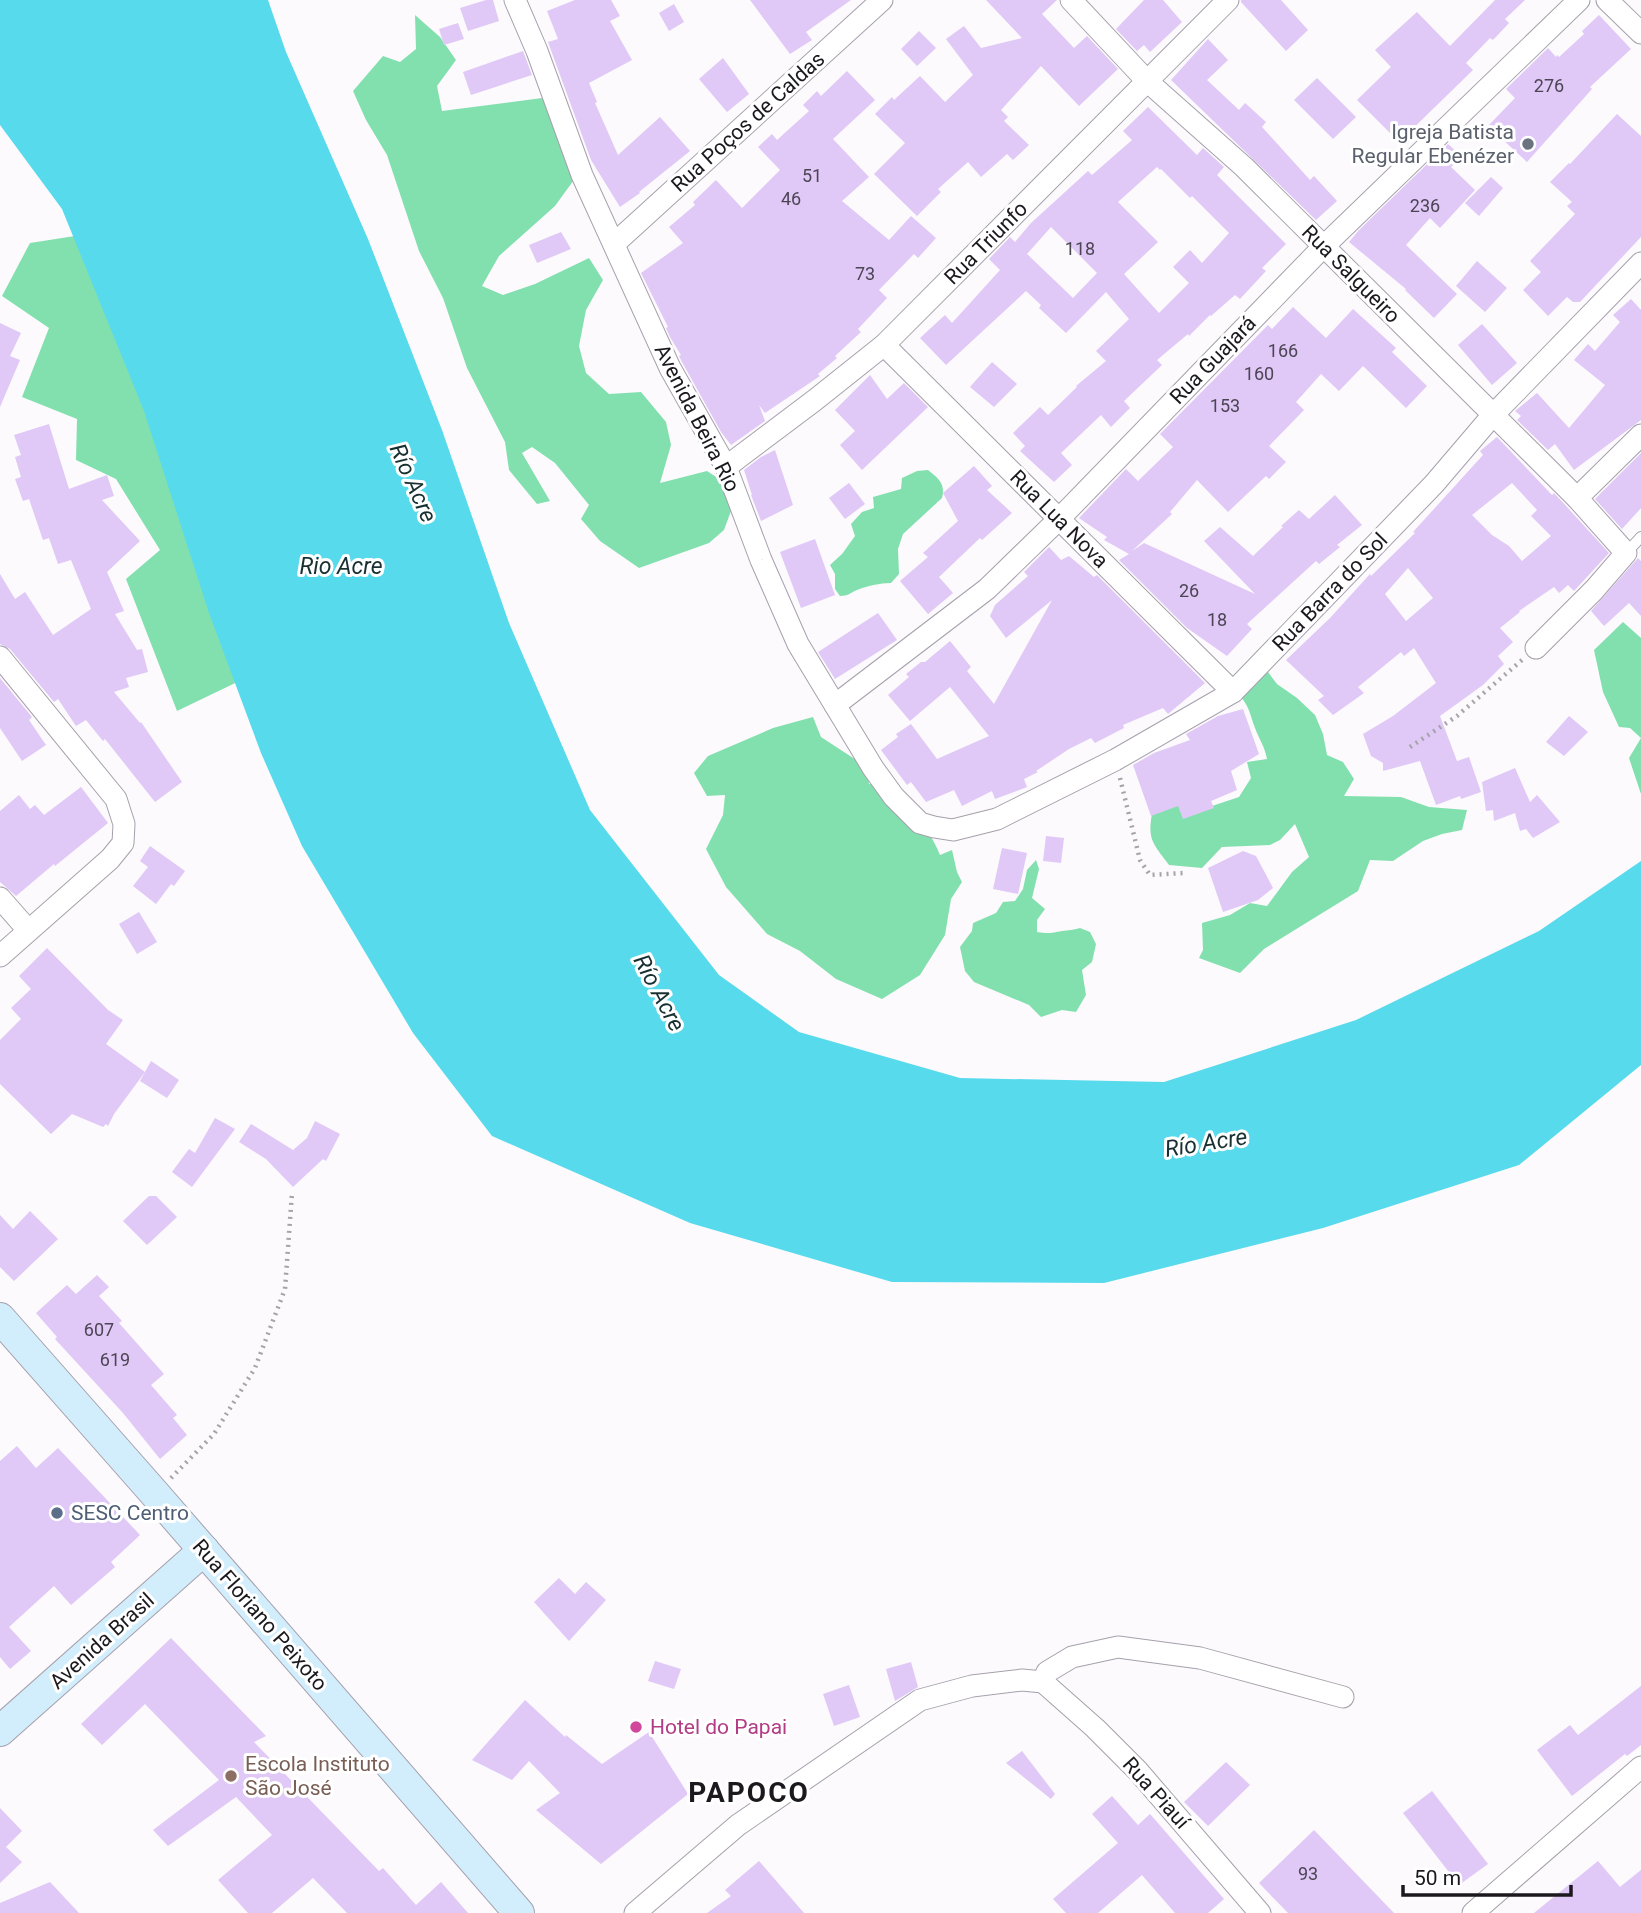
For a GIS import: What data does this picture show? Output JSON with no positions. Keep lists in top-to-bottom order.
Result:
{
  "streets": {
    "main road": ["Rua Floriano Peixoto", "Avenida Brasil"],
    "street": [
      "Rua Poços de Caldas",
      "Rua Triunfo",
      "Rua Salgueiro",
      "Rua Guajará",
      "Avenida Beira Rio",
      "Rua Lua Nova",
      "Rua Barra do Sol",
      "Rua Piauí"
    ]
  },
  "crossings": [
    ["Rua Poços de Caldas", "Avenida Beira Rio"],
    ["Rua Triunfo", "Rua Salgueiro"],
    ["Rua Triunfo", "Avenida Beira Rio"],
    ["Rua Triunfo", "Rua Lua Nova"],
    ["Rua Salgueiro", "Rua Guajará"],
    ["Rua Salgueiro", "Rua Barra do Sol"],
    ["Rua Guajará", "Avenida Beira Rio"],
    ["Rua Guajará", "Rua Lua Nova"],
    ["Avenida Beira Rio", "Rua Barra do Sol"],
    ["Rua Lua Nova", "Rua Barra do Sol"],
    ["Rua Floriano Peixoto", "Avenida Brasil"]
  ],
  "districts": ["PAPOCO"],
  "water": ["Río Acre", "Rio Acre"],
  "places": [
    "Igreja Batista Regular Ebenézer",
    "SESC Centro",
    "Hotel do Papai",
    "Escola Instituto São José"
  ],
  "house_numbers": [
    "276",
    "51",
    "46",
    "236",
    "118",
    "73",
    "166",
    "160",
    "153",
    "26",
    "18",
    "607",
    "619",
    "93"
  ],
  "scale_bar": "50 m"
}
